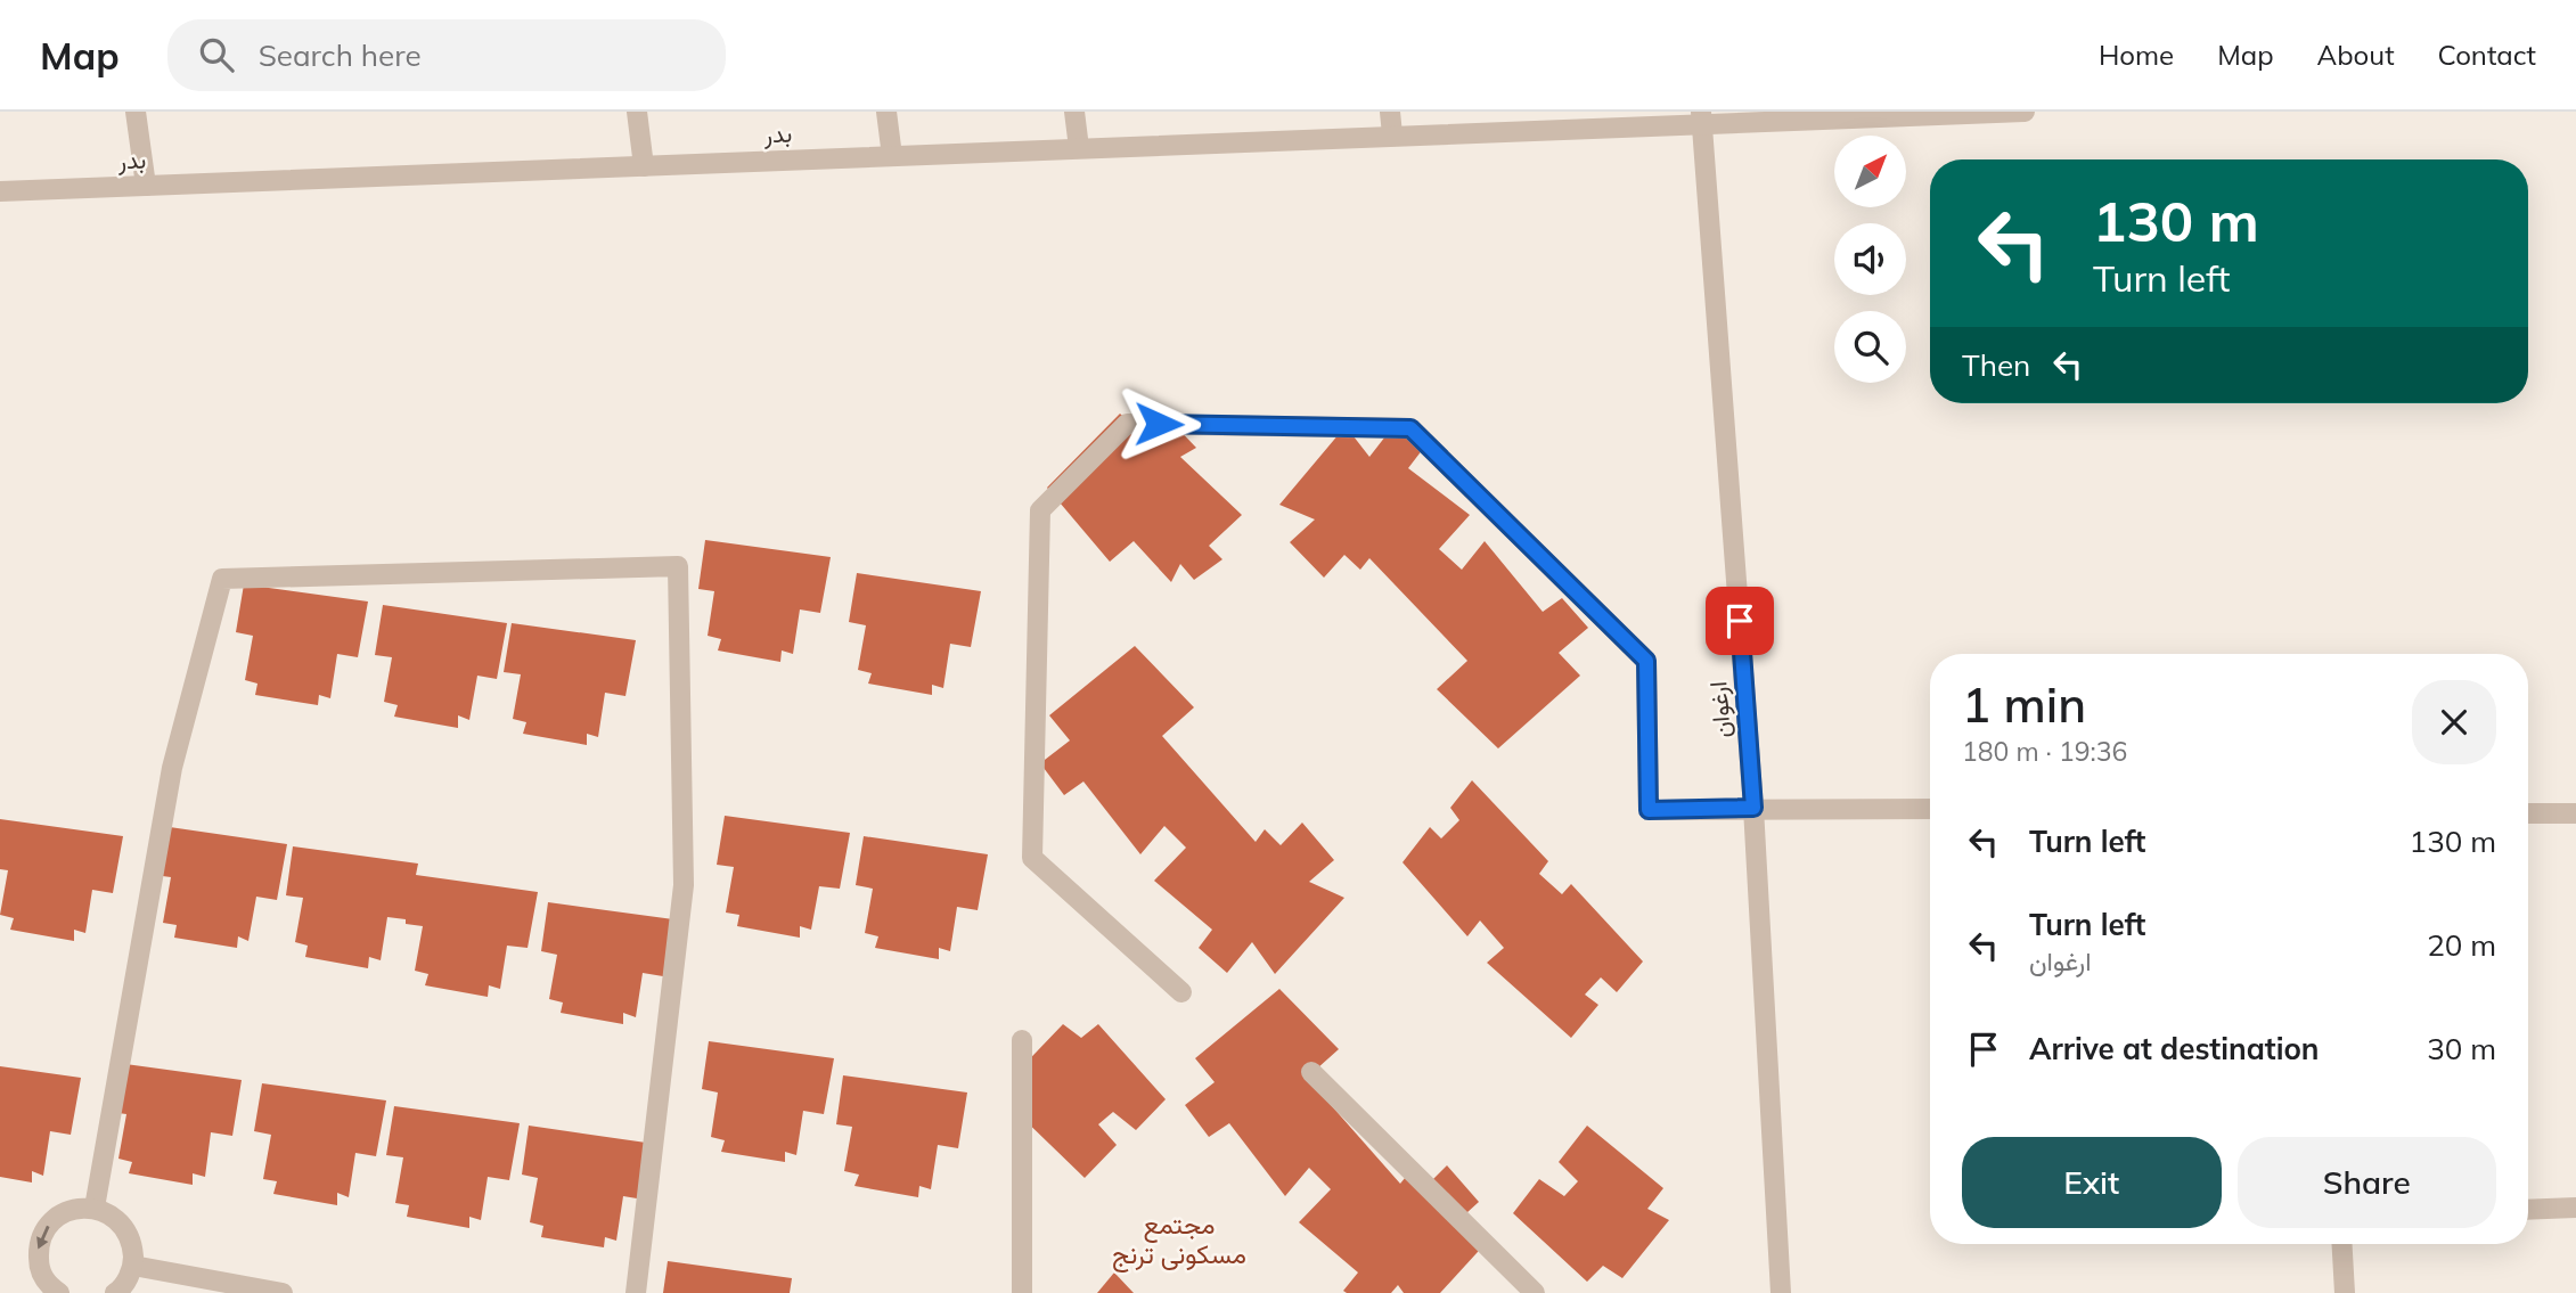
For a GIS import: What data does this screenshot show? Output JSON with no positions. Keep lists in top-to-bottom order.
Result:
{
  "streets": {
    "street": ["بدر", "ارغوان"]
  },
  "crossings": [
    ["بدر", "ارغوان"]
  ],
  "districts": ["مجتمع مسکونی ترنج"],
  "north": "top right",
  "page": {
    "header": "Map",
    "search": "Search here",
    "nav": [
      "Home",
      "Map",
      "About",
      "Contact"
    ],
    "turn": ["130 m", "Turn left"],
    "then": "Then",
    "heading": ["1 min", "180 m · 19:36"],
    "list": [
      {
        "name": "Turn left",
        "value": "130 m"
      },
      {
        "name": "Turn left",
        "note": "ارغوان",
        "value": "20 m"
      },
      {
        "name": "Arrive at destination",
        "value": "30 m"
      }
    ],
    "buttons": ["Exit", "Share"]
  }
}
